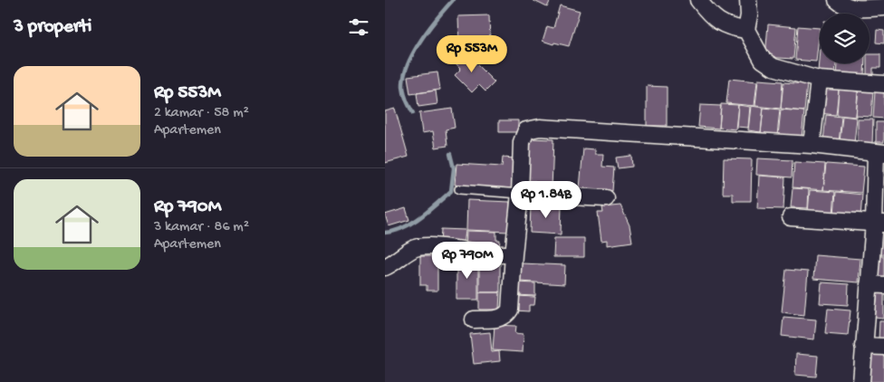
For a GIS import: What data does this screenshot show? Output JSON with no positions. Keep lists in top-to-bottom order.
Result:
{
  "page": {
    "heading": "3 properti",
    "price": ["Rp 553M", "Rp 1.84B", "Rp 790M"],
    "list": [
      {
        "name": "Rp 553M",
        "note": "2 kamar · 58 m² · Apartemen"
      },
      {
        "name": "Rp 790M",
        "note": "3 kamar · 86 m² · Apartemen"
      }
    ]
  }
}
